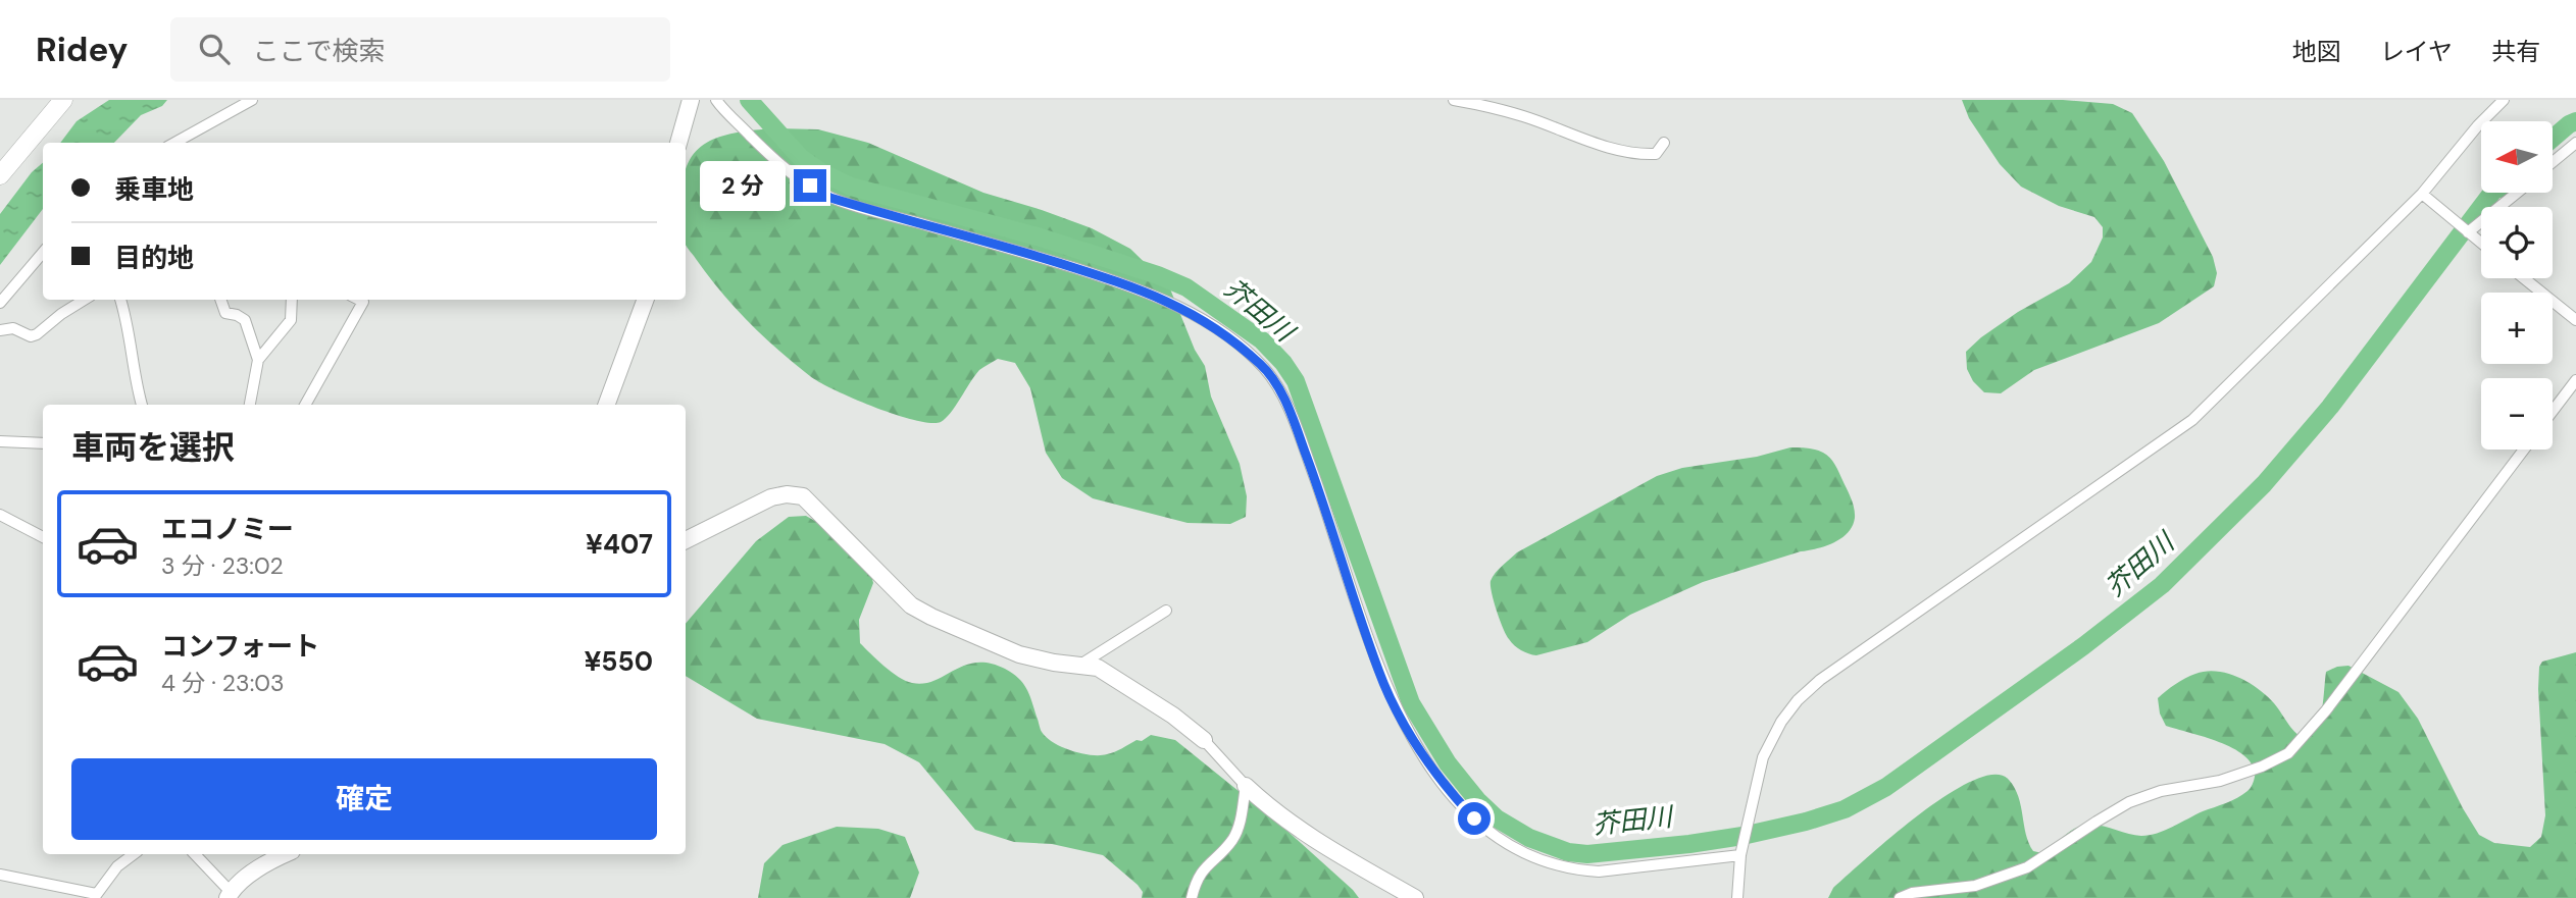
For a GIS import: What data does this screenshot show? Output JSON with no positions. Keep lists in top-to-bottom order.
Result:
{
  "water": ["芥田川"],
  "north": "left",
  "page": {
    "header": "Ridey",
    "search": "ここで検索",
    "nav": ["地図", "レイヤ", "共有"],
    "map_buttons": ["+", "−"],
    "banner": ["乗車地", "目的地"],
    "bubble": "2 分",
    "heading": "車両を選択",
    "list": [
      {
        "name": "エコノミー",
        "note": "3 分 · 23:02",
        "value": "¥407"
      },
      {
        "name": "コンフォート",
        "note": "4 分 · 23:03",
        "value": "¥550"
      }
    ],
    "buttons": "確定"
  }
}
